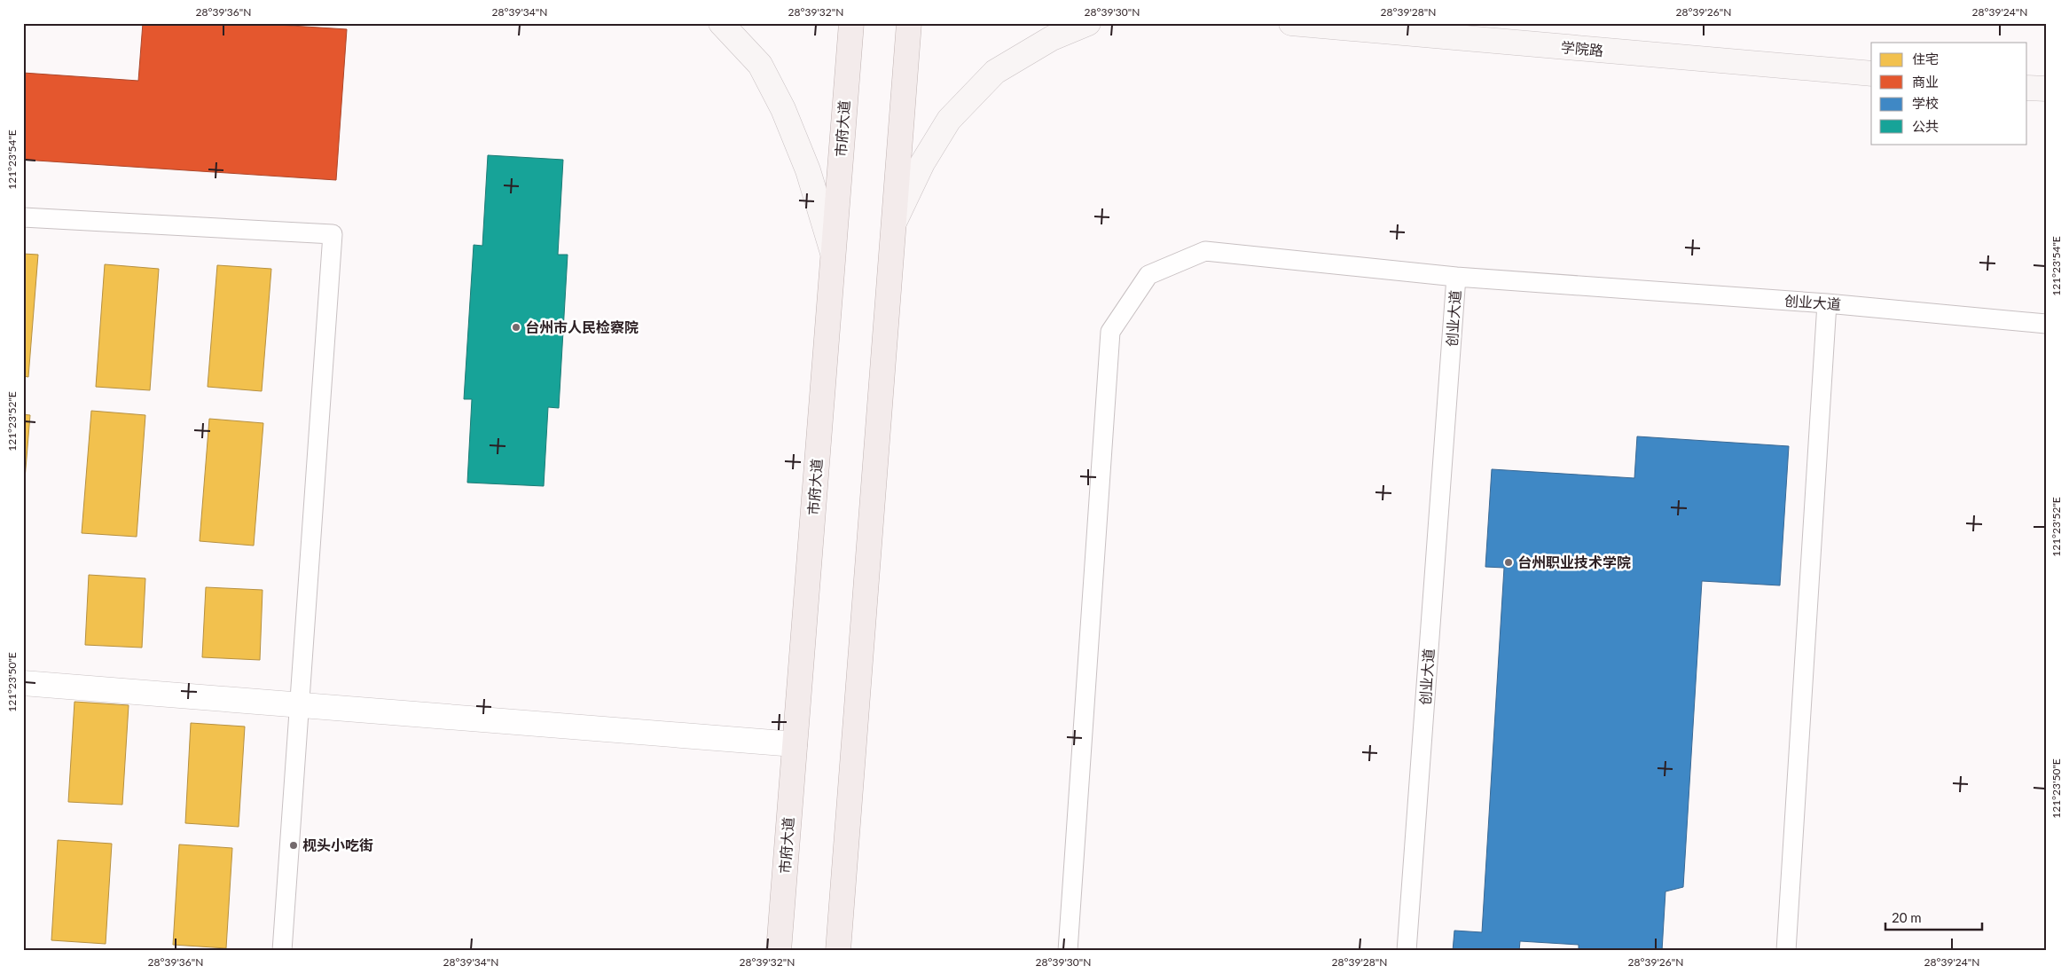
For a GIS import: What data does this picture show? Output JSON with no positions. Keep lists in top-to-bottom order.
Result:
{
  "streets": {
    "main road": ["学院路", "市府大道"],
    "lane": ["创业大道"]
  },
  "places": ["台州市人民检察院", "台州职业技术学院", "枧头小吃街"],
  "legend": [
    "住宅",
    "商业",
    "学校",
    "公共"
  ],
  "scale_bar": "20 m",
  "coordinates": [
    "28°39'36\"N",
    "28°39'34\"N",
    "28°39'32\"N",
    "28°39'30\"N",
    "28°39'28\"N",
    "28°39'26\"N",
    "28°39'24\"N",
    "121°23'54\"E",
    "121°23'52\"E",
    "121°23'50\"E"
  ]
}
